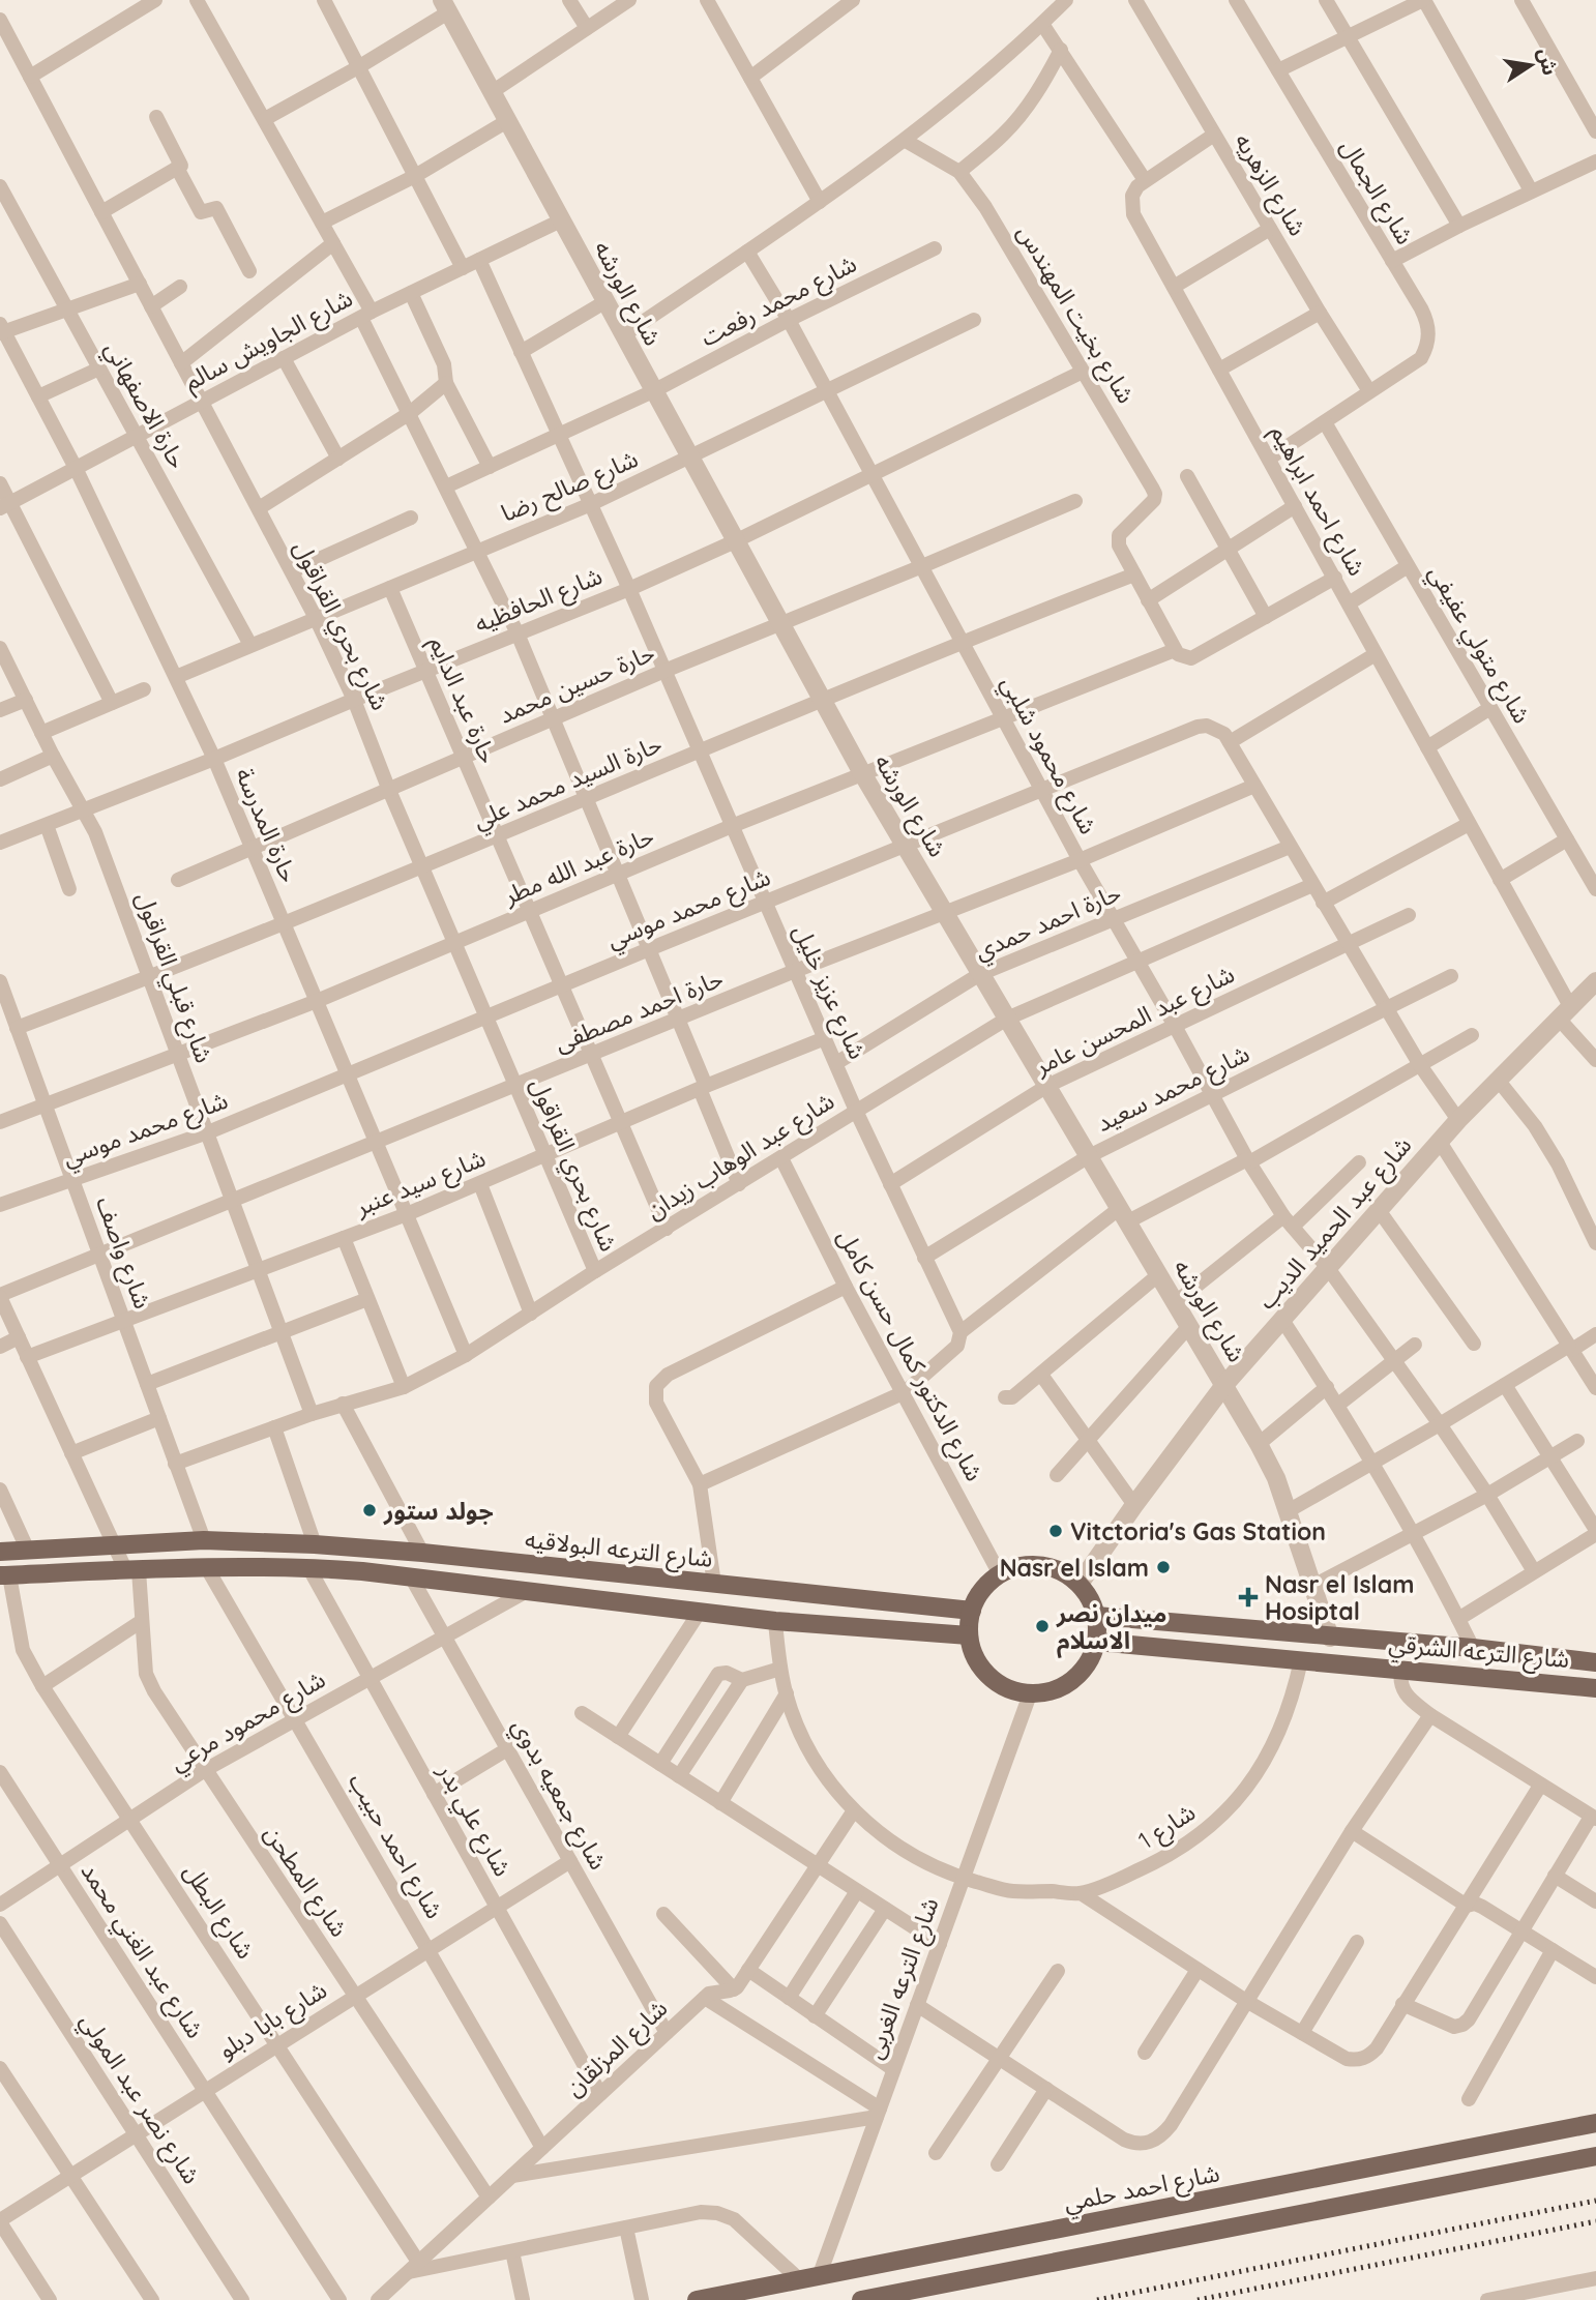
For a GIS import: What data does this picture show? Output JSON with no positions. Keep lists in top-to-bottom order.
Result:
{
  "streets": {
    "main road": ["شارع الترعه البولاقيه", "شارع الترعه الشرقي", "شارع احمد حلمي"],
    "street": [
      "شارع الزهريه",
      "شارع الجمال",
      "شارع الورشه",
      "شارع محمد رفعت",
      "شارع بخيت المهندس",
      "شارع الجاويش سالم",
      "حارة الاصفهاني",
      "شارع صالح رضا",
      "شارع احمد ابراهيم",
      "شارع الحافظيه",
      "شارع بحري القراقول",
      "شارع متولي عفيفي",
      "حارة حسين محمد",
      "حارة عبد الدايم",
      "شارع محمود شلبي",
      "حارة السيد محمد علي",
      "حارة المدرسة",
      "حارة عبد الله مطر",
      "شارع محمد موسي",
      "حارة احمد حمدي",
      "شارع قبلي القراقول",
      "شارع عزيز خليل",
      "حارة احمد مصطفى",
      "شارع عبد المحسن عامر",
      "شارع محمد سعيد",
      "شارع عبد الوهاب زيدان",
      "شارع سيد عنبر",
      "شارع عبد الحميد الديب",
      "شارع واصف",
      "شارع الدكتور كمال حسن كامل",
      "شارع محمود مرعي",
      "شارع جمعيه بدوي",
      "شارع علي بدر",
      "شارع 1",
      "شارع احمد حبيب",
      "شارع المطحن",
      "شارع البطل",
      "شارع عبد الغني محمد",
      "شارع الترعه الغربى",
      "شارع بابا دبلو",
      "شارع المزلقان",
      "شارع نصر عبد المولي"
    ]
  },
  "crossings": [
    ["شارع الزهريه", "شارع الجمال"],
    ["شارع الورشه", "شارع محمد رفعت"],
    ["شارع الورشه", "شارع الجاويش سالم"],
    ["شارع الورشه", "شارع صالح رضا"],
    ["شارع الورشه", "شارع الحافظيه"],
    ["شارع الورشه", "حارة حسين محمد"],
    ["شارع الورشه", "حارة السيد محمد علي"],
    ["شارع الورشه", "حارة عبد الله مطر"],
    ["شارع الورشه", "شارع محمد موسي"],
    ["شارع الورشه", "حارة احمد حمدي"],
    ["شارع الورشه", "حارة احمد مصطفى"],
    ["شارع الورشه", "شارع عبد المحسن عامر"],
    ["شارع الورشه", "شارع محمد سعيد"],
    ["شارع الورشه", "شارع عبد الوهاب زيدان"],
    ["شارع الورشه", "شارع عبد الحميد الديب"],
    ["شارع الورشه", "شارع الترعه الشرقي"],
    ["شارع محمد رفعت", "شارع محمود شلبي"],
    ["شارع محمد رفعت", "شارع عزيز خليل"],
    ["شارع بخيت المهندس", "شارع الحافظيه"],
    ["شارع بخيت المهندس", "حارة السيد محمد علي"],
    ["شارع الجاويش سالم", "حارة الاصفهاني"],
    ["شارع الجاويش سالم", "شارع بحري القراقول"],
    ["شارع الجاويش سالم", "حارة المدرسة"],
    ["شارع الجاويش سالم", "شارع عزيز خليل"],
    ["حارة الاصفهاني", "شارع صالح رضا"],
    ["شارع صالح رضا", "شارع بحري القراقول"],
    ["شارع صالح رضا", "حارة عبد الدايم"],
    ["شارع صالح رضا", "شارع محمود شلبي"],
    ["شارع صالح رضا", "حارة المدرسة"],
    ["شارع صالح رضا", "شارع عزيز خليل"],
    ["شارع احمد ابراهيم", "شارع عبد الحميد الديب"],
    ["شارع الحافظيه", "شارع بحري القراقول"],
    ["شارع الحافظيه", "حارة عبد الدايم"],
    ["شارع الحافظيه", "شارع محمود شلبي"],
    ["شارع الحافظيه", "حارة المدرسة"],
    ["شارع الحافظيه", "شارع قبلي القراقول"],
    ["شارع الحافظيه", "شارع عزيز خليل"],
    ["شارع بحري القراقول", "حارة حسين محمد"],
    ["شارع بحري القراقول", "حارة السيد محمد علي"],
    ["شارع بحري القراقول", "حارة عبد الله مطر"],
    ["شارع بحري القراقول", "شارع محمد موسي"],
    ["شارع بحري القراقول", "حارة احمد مصطفى"],
    ["شارع بحري القراقول", "شارع عبد الوهاب زيدان"],
    ["شارع بحري القراقول", "شارع سيد عنبر"],
    ["حارة حسين محمد", "حارة عبد الدايم"],
    ["حارة حسين محمد", "شارع محمود شلبي"],
    ["حارة حسين محمد", "حارة المدرسة"],
    ["حارة حسين محمد", "شارع عزيز خليل"],
    ["حارة عبد الدايم", "حارة السيد محمد علي"],
    ["حارة عبد الدايم", "حارة عبد الله مطر"],
    ["حارة عبد الدايم", "شارع محمد موسي"],
    ["حارة عبد الدايم", "حارة احمد مصطفى"],
    ["حارة عبد الدايم", "شارع عبد الوهاب زيدان"],
    ["حارة عبد الدايم", "شارع سيد عنبر"],
    ["شارع محمود شلبي", "حارة السيد محمد علي"],
    ["شارع محمود شلبي", "حارة عبد الله مطر"],
    ["شارع محمود شلبي", "شارع محمد موسي"],
    ["شارع محمود شلبي", "حارة احمد حمدي"],
    ["شارع محمود شلبي", "حارة احمد مصطفى"],
    ["شارع محمود شلبي", "شارع عبد المحسن عامر"],
    ["شارع محمود شلبي", "شارع محمد سعيد"],
    ["شارع محمود شلبي", "شارع عبد الوهاب زيدان"],
    ["شارع محمود شلبي", "شارع عبد الحميد الديب"],
    ["حارة السيد محمد علي", "حارة المدرسة"],
    ["حارة السيد محمد علي", "شارع قبلي القراقول"],
    ["حارة السيد محمد علي", "شارع عزيز خليل"],
    ["حارة السيد محمد علي", "شارع واصف"],
    ["حارة المدرسة", "حارة عبد الله مطر"],
    ["حارة المدرسة", "شارع محمد موسي"],
    ["حارة المدرسة", "حارة احمد مصطفى"],
    ["حارة المدرسة", "شارع عبد الوهاب زيدان"],
    ["حارة المدرسة", "شارع سيد عنبر"],
    ["حارة عبد الله مطر", "شارع قبلي القراقول"],
    ["حارة عبد الله مطر", "شارع عزيز خليل"],
    ["حارة عبد الله مطر", "شارع واصف"],
    ["شارع محمد موسي", "شارع قبلي القراقول"],
    ["شارع محمد موسي", "شارع عزيز خليل"],
    ["شارع محمد موسي", "شارع واصف"],
    ["حارة احمد حمدي", "شارع عزيز خليل"],
    ["شارع قبلي القراقول", "حارة احمد مصطفى"],
    ["شارع قبلي القراقول", "شارع عبد الوهاب زيدان"],
    ["شارع قبلي القراقول", "شارع سيد عنبر"],
    ["شارع عزيز خليل", "حارة احمد مصطفى"],
    ["شارع عزيز خليل", "شارع عبد المحسن عامر"],
    ["شارع عزيز خليل", "شارع محمد سعيد"],
    ["شارع عزيز خليل", "شارع عبد الوهاب زيدان"],
    ["شارع عزيز خليل", "شارع سيد عنبر"],
    ["حارة احمد مصطفى", "شارع واصف"],
    ["شارع عبد الوهاب زيدان", "شارع واصف"],
    ["شارع عبد الوهاب زيدان", "شارع الدكتور كمال حسن كامل"],
    ["شارع سيد عنبر", "شارع واصف"],
    ["شارع عبد الحميد الديب", "شارع الدكتور كمال حسن كامل"],
    ["شارع عبد الحميد الديب", "شارع الترعه البولاقيه"],
    ["شارع عبد الحميد الديب", "شارع الترعه الشرقي"],
    ["شارع عبد الحميد الديب", "شارع الترعه الغربى"],
    ["شارع واصف", "شارع الترعه البولاقيه"],
    ["شارع الدكتور كمال حسن كامل", "شارع الترعه البولاقيه"],
    ["شارع الدكتور كمال حسن كامل", "شارع الترعه الشرقي"],
    ["شارع الدكتور كمال حسن كامل", "شارع الترعه الغربى"],
    ["شارع الترعه البولاقيه", "شارع الترعه الشرقي"],
    ["شارع الترعه البولاقيه", "شارع الترعه الغربى"],
    ["شارع الترعه الشرقي", "شارع 1"],
    ["شارع الترعه الشرقي", "شارع الترعه الغربى"],
    ["شارع محمود مرعي", "شارع جمعيه بدوي"],
    ["شارع محمود مرعي", "شارع علي بدر"],
    ["شارع محمود مرعي", "شارع احمد حبيب"],
    ["شارع محمود مرعي", "شارع المطحن"],
    ["شارع محمود مرعي", "شارع البطل"],
    ["شارع محمود مرعي", "شارع عبد الغني محمد"],
    ["شارع جمعيه بدوي", "شارع بابا دبلو"],
    ["شارع جمعيه بدوي", "شارع المزلقان"],
    ["شارع علي بدر", "شارع بابا دبلو"],
    ["شارع علي بدر", "شارع المزلقان"],
    ["شارع 1", "شارع الترعه الغربى"],
    ["شارع احمد حبيب", "شارع بابا دبلو"],
    ["شارع احمد حبيب", "شارع المزلقان"],
    ["شارع المطحن", "شارع بابا دبلو"],
    ["شارع المطحن", "شارع المزلقان"],
    ["شارع البطل", "شارع بابا دبلو"],
    ["شارع البطل", "شارع المزلقان"],
    ["شارع عبد الغني محمد", "شارع بابا دبلو"],
    ["شارع الترعه الغربى", "شارع احمد حلمي"],
    ["شارع بابا دبلو", "شارع نصر عبد المولي"]
  ],
  "places": {
    "other": [
      "جولد ستور",
      "Vitctoria's Gas Station",
      "Nasr el Islam",
      "ميدان نصر الاسلام"
    ],
    "health": ["Nasr el Islam Hosiptal"]
  },
  "north": "right"
}
